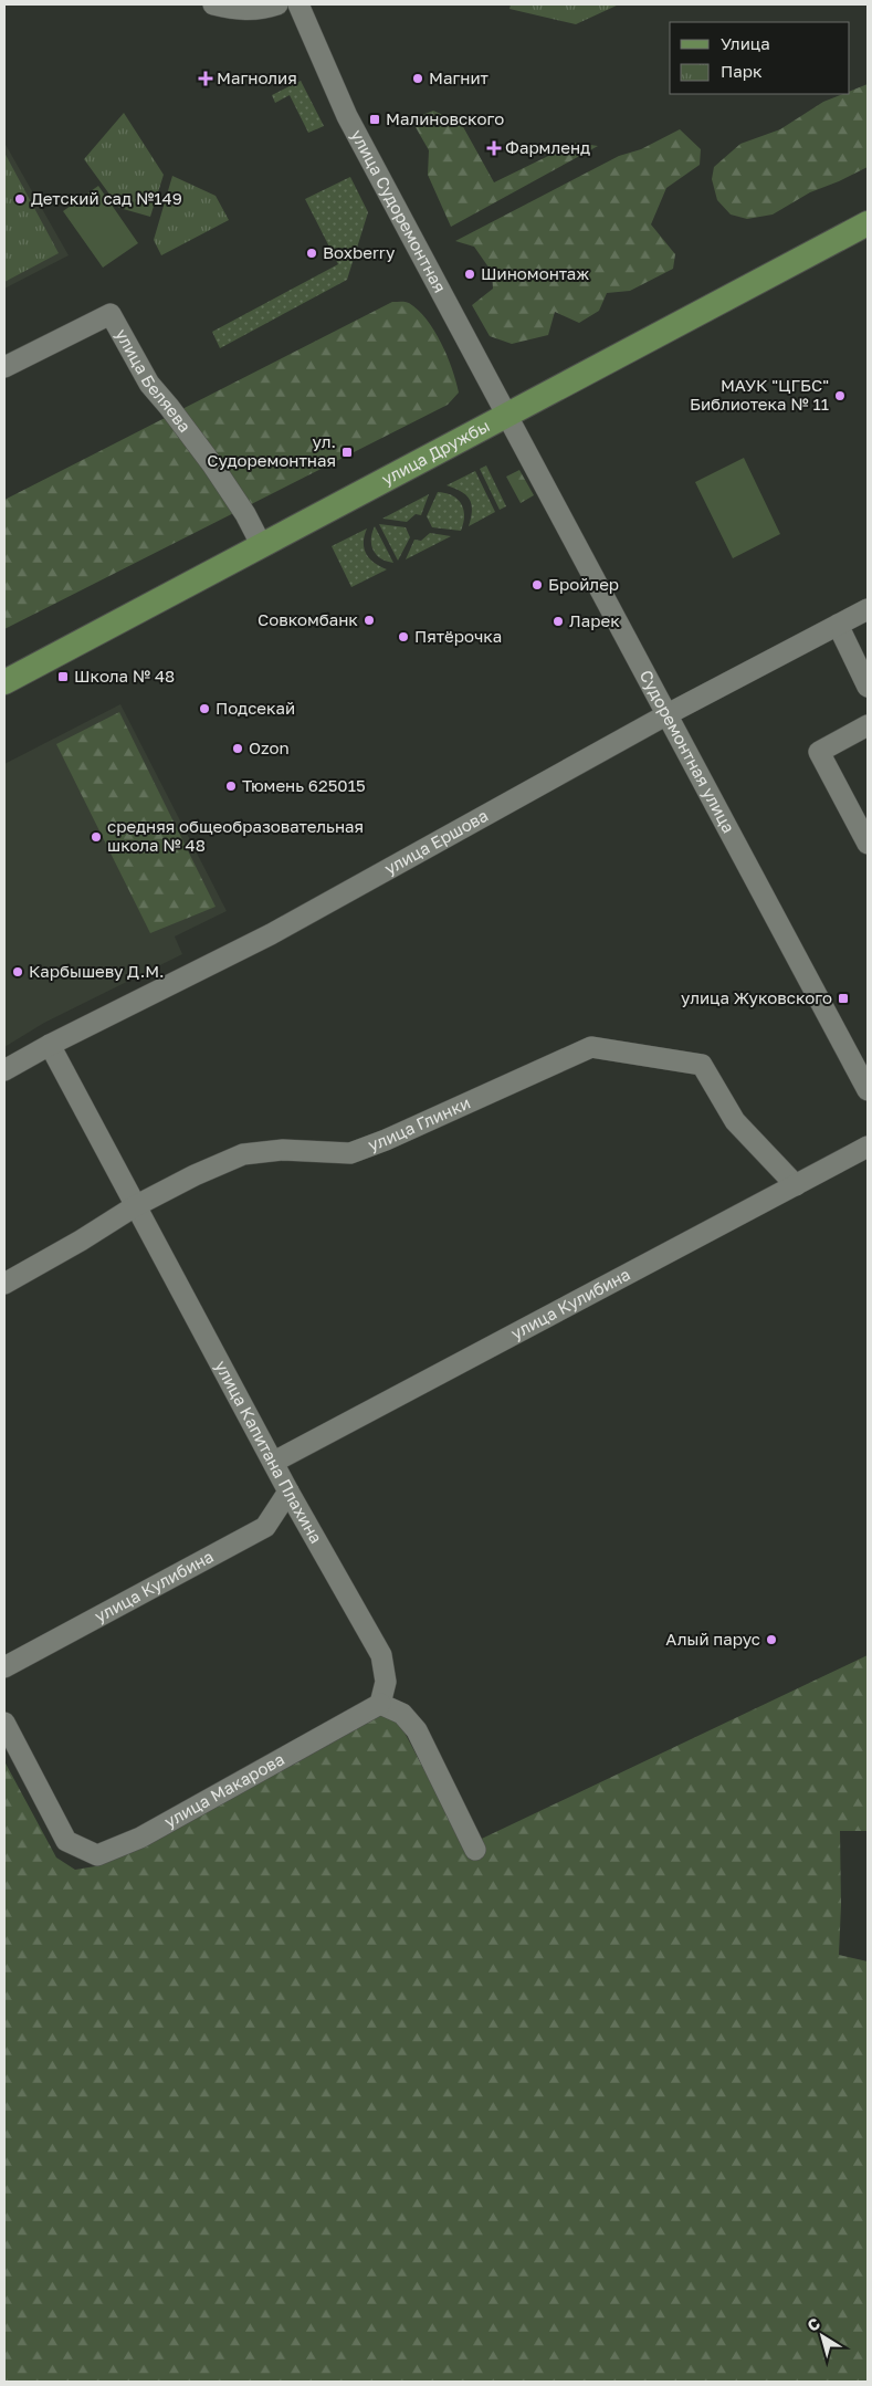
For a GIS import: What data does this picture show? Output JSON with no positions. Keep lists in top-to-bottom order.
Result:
{
  "streets": {
    "main road": ["улица Дружбы"],
    "street": [
      "улица Судоремонтная",
      "улица Беляева",
      "Судоремонтная улица",
      "улица Ершова",
      "улица Глинки",
      "улица Кулибина",
      "улица Капитана Плахина",
      "улица Макарова"
    ]
  },
  "crossings": [
    ["улица Судоремонтная", "улица Дружбы"],
    ["улица Судоремонтная", "Судоремонтная улица"],
    ["улица Беляева", "улица Дружбы"],
    ["улица Дружбы", "Судоремонтная улица"],
    ["Судоремонтная улица", "улица Ершова"],
    ["улица Ершова", "улица Капитана Плахина"],
    ["улица Глинки", "улица Кулибина"],
    ["улица Глинки", "улица Капитана Плахина"],
    ["улица Кулибина", "улица Капитана Плахина"],
    ["улица Капитана Плахина", "улица Макарова"]
  ],
  "places": {
    "health": ["Магнолия", "Фармленд"],
    "other": [
      "Магнит",
      "Детский сад №149",
      "Boxberry",
      "Шиномонтаж",
      "МАУК \"ЦГБС\" Библиотека № 11",
      "Бройлер",
      "Совкомбанк",
      "Ларек",
      "Пятёрочка",
      "Подсекай",
      "Ozon",
      "Тюмень 625015",
      "средняя общеобразовательная школа № 48",
      "Карбышеву Д.М.",
      "Алый парус"
    ],
    "transit": [
      "Малиновского",
      "ул. Судоремонтная",
      "Школа № 48",
      "улица Жуковского"
    ]
  },
  "legend": ["Улица", "Парк"],
  "north": "top left"
}
